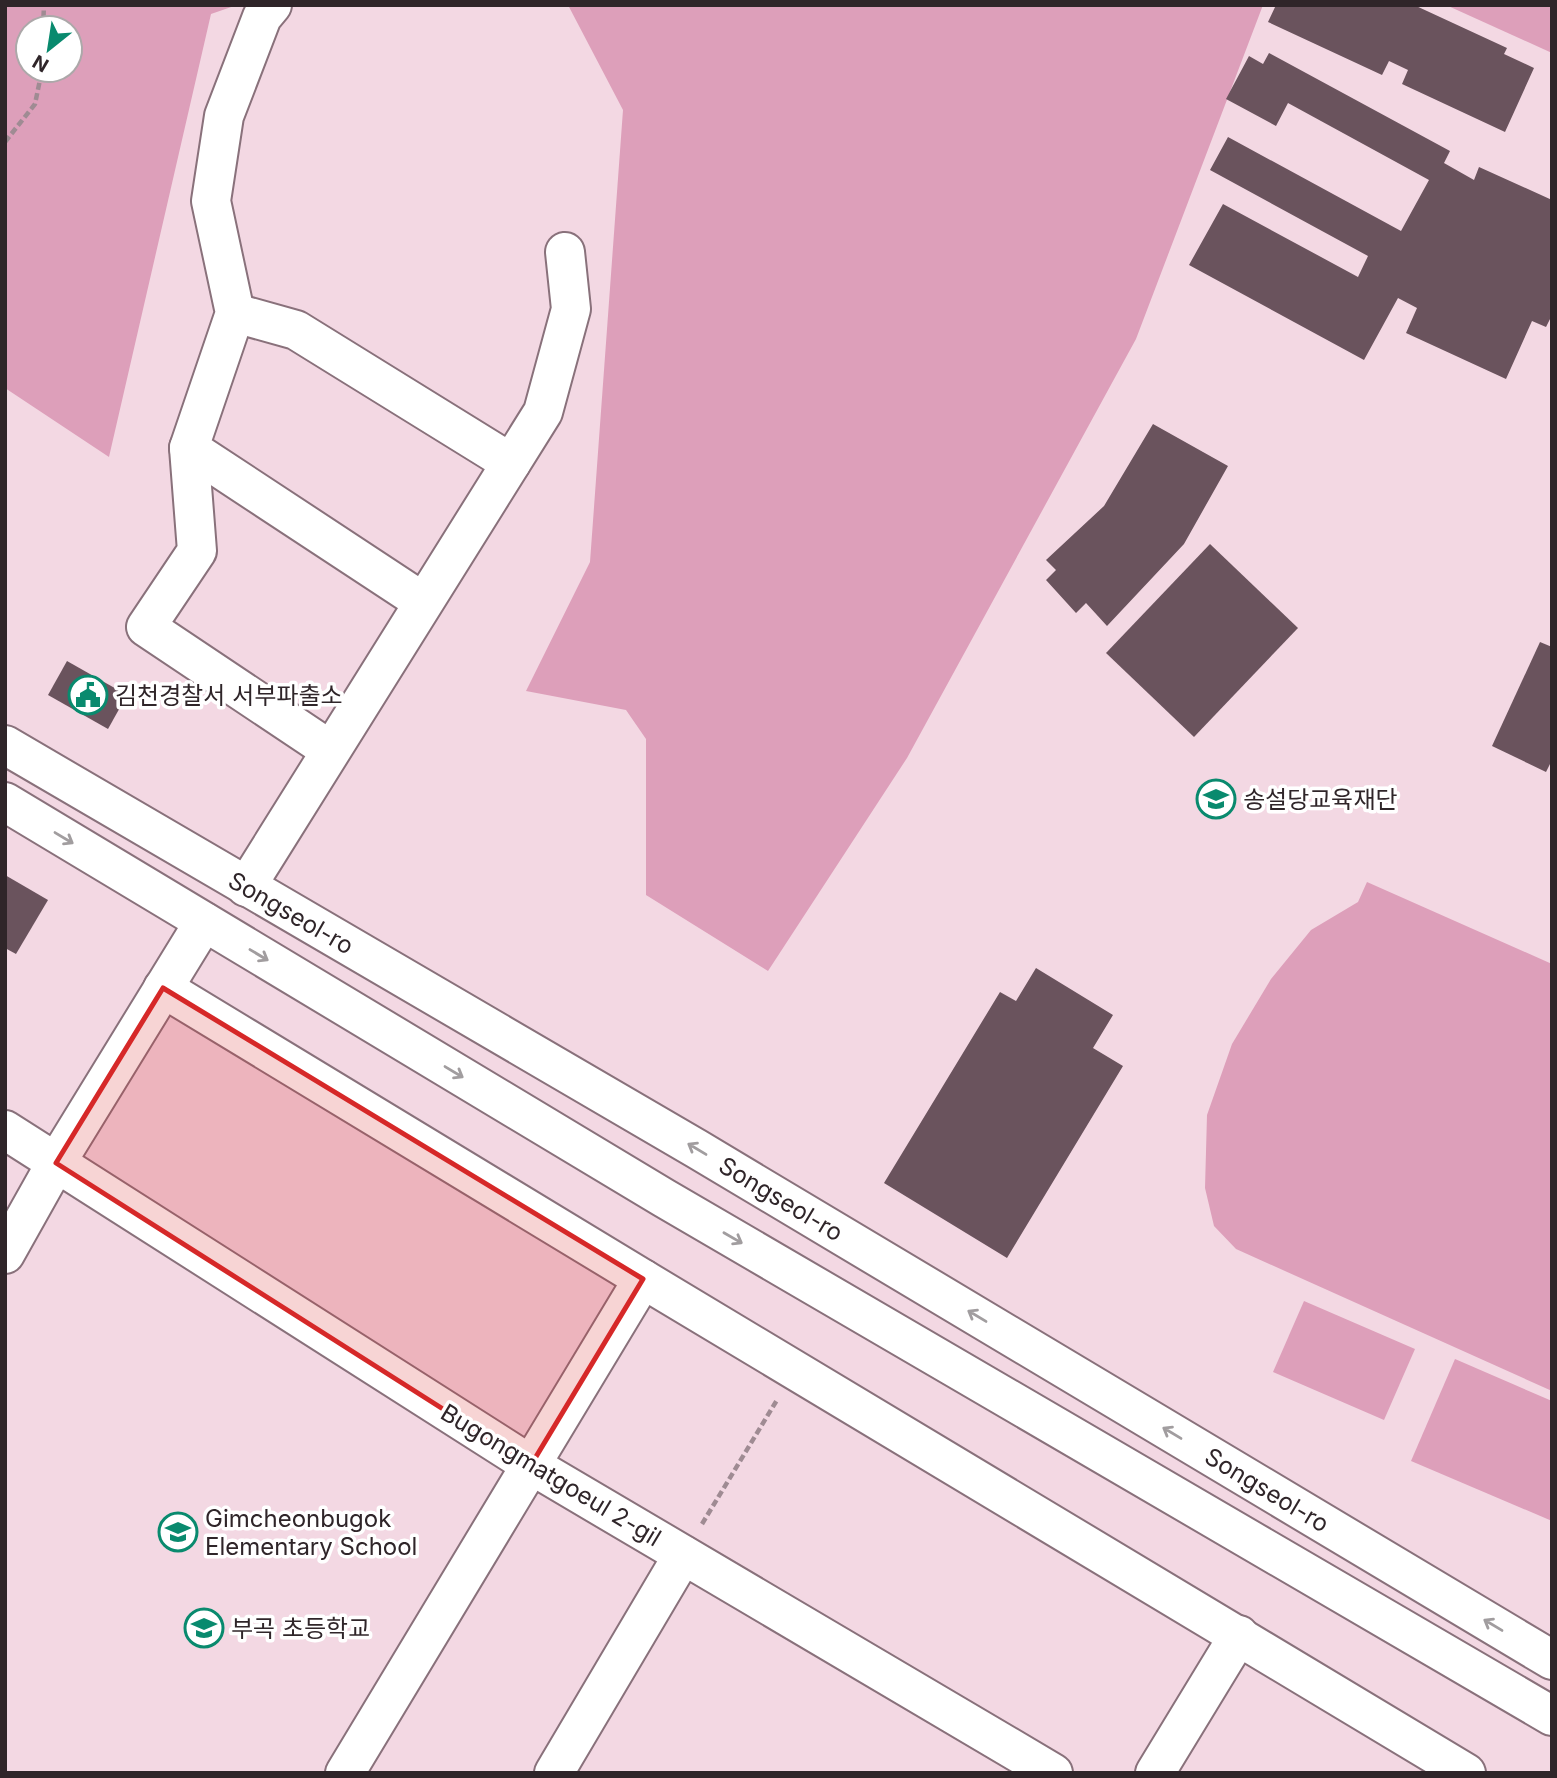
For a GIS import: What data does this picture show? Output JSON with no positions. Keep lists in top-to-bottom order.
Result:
{
  "streets": {
    "street": ["Songseol-ro", "Bugongmatgoeul 2-gil"]
  },
  "places": {
    "public building": ["김천경찰서 서부파출소"],
    "school or university": ["송설당교육재단", "Gimcheonbugok Elementary School", "부곡 초등학교"]
  },
  "north": "bottom left"
}
